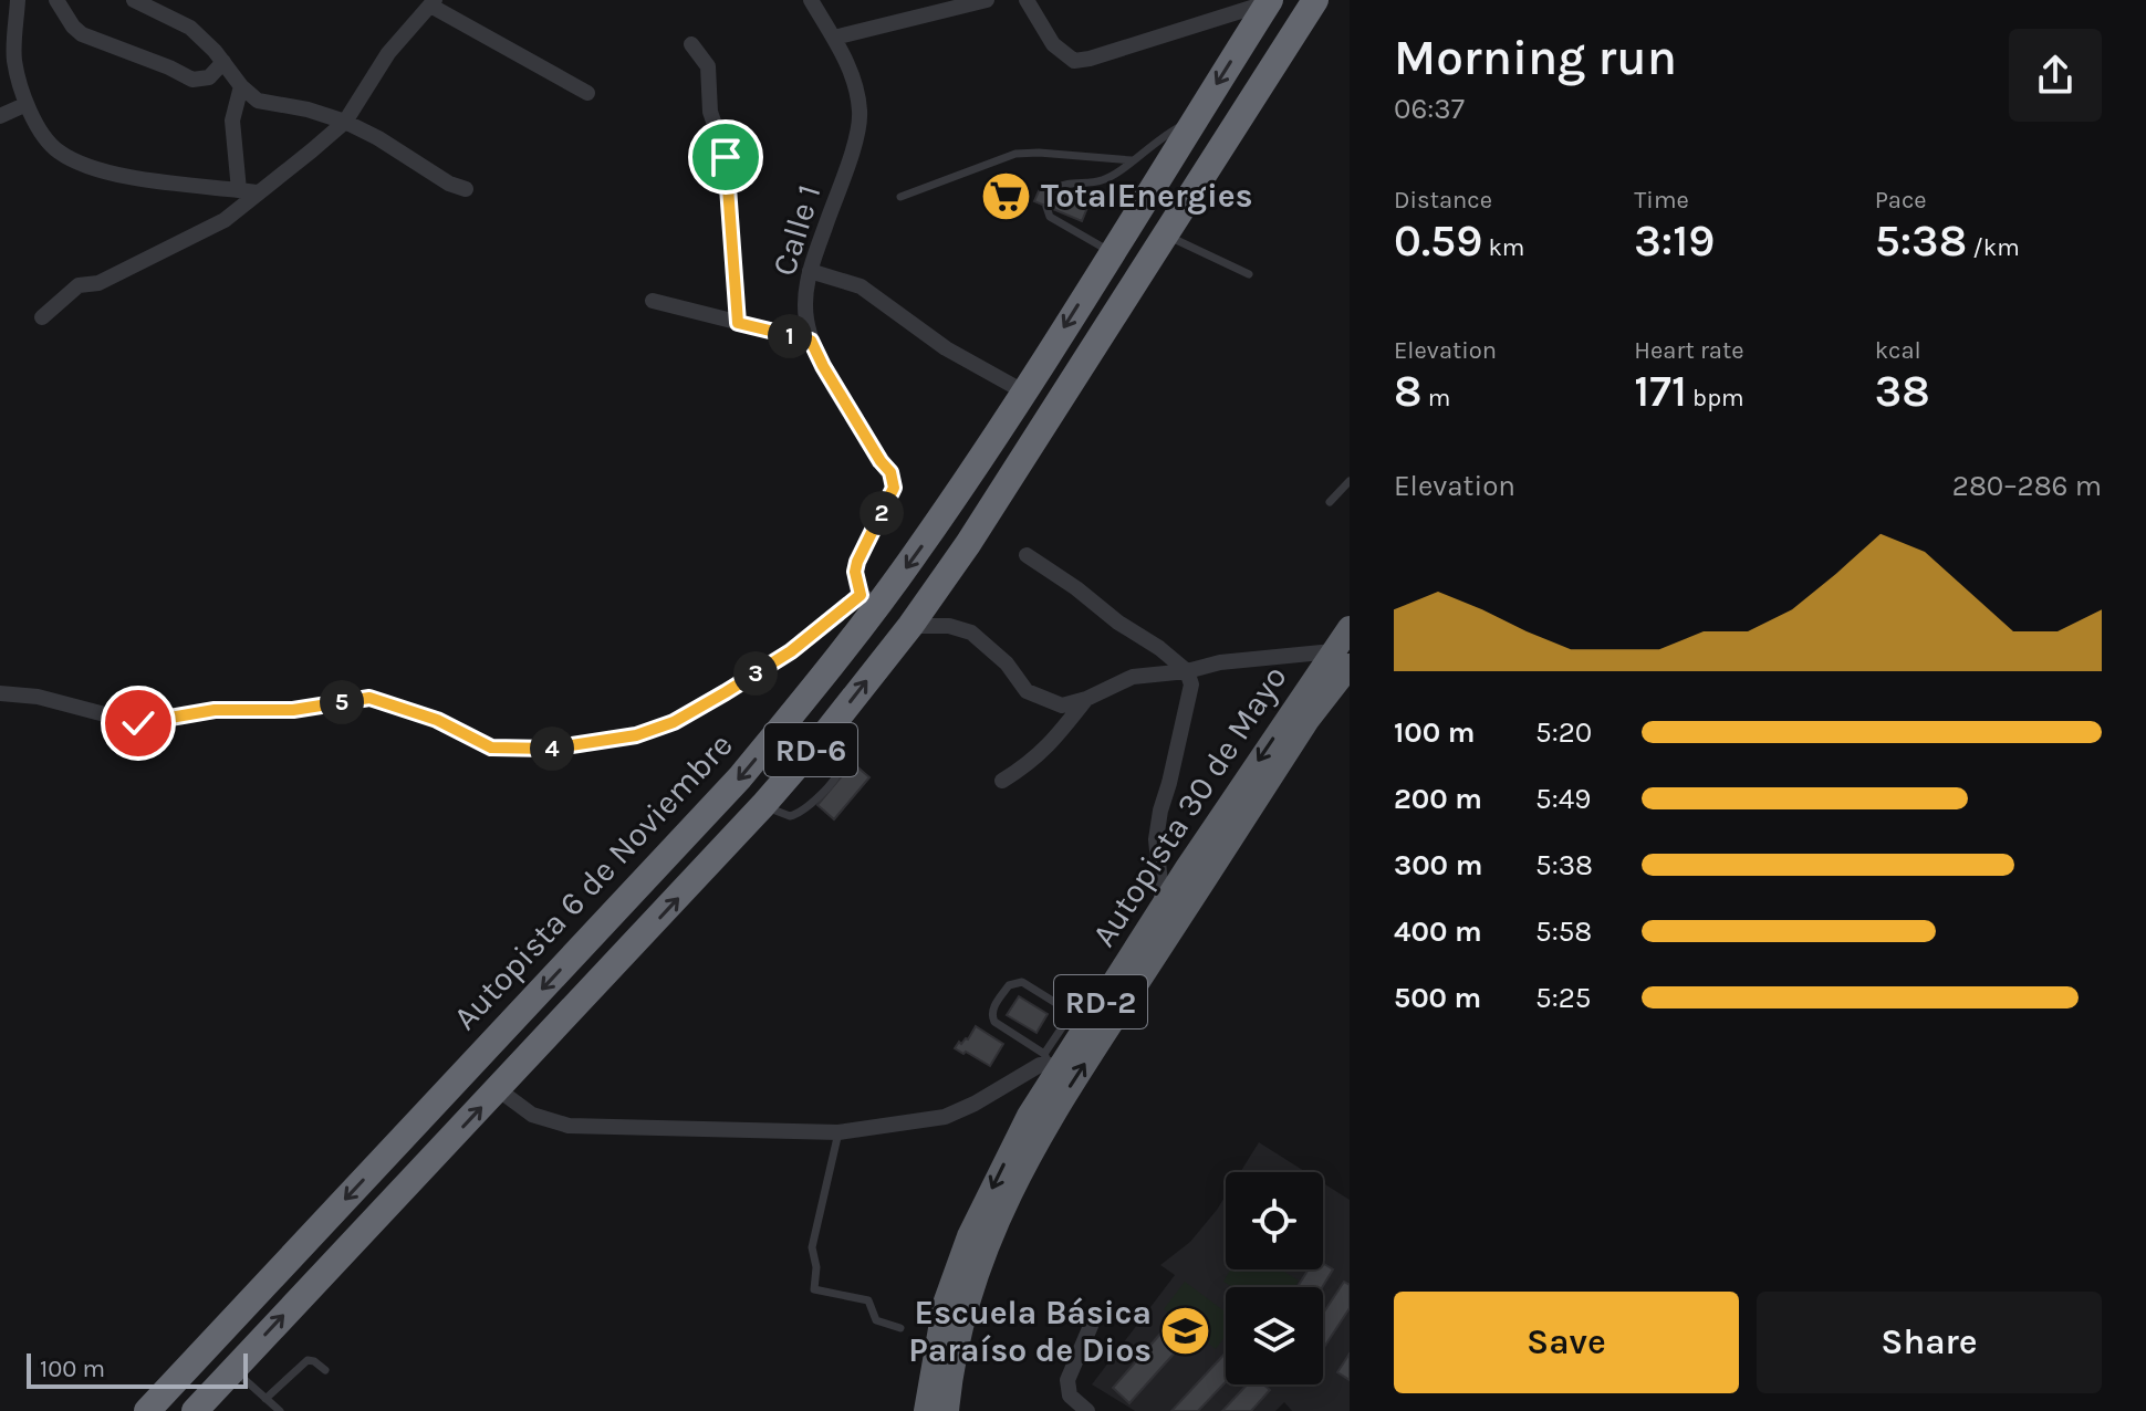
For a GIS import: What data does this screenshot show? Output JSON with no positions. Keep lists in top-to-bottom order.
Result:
{
  "streets": {
    "highway": [
      "RD-6",
      "Autopista 30 de Mayo",
      "Autopista 6 de Noviembre",
      "RD-2"
    ],
    "street": ["Calle 1"]
  },
  "crossings": [
    ["Calle 1", "Autopista 6 de Noviembre"]
  ],
  "places": {
    "supermarket": ["TotalEnergies"],
    "school or university": ["Escuela Básica Paraíso de Dios"]
  },
  "scale_bar": "100 m",
  "page": {
    "heading": ["Morning run", "06:37"],
    "stats": [
      ["Distance", "0.59 km"],
      ["Time", "3:19"],
      ["Pace", "5:38 /km"],
      ["Elevation", "8 m"],
      ["Heart rate", "171 bpm"],
      ["kcal", "38"]
    ],
    "pins": [
      "1",
      "2",
      "3",
      "5",
      "4"
    ],
    "chart": ["Elevation", "280–286 m"],
    "list": [
      {
        "name": "100 m",
        "note": "5:20"
      },
      {
        "name": "200 m",
        "note": "5:49"
      },
      {
        "name": "300 m",
        "note": "5:38"
      },
      {
        "name": "400 m",
        "note": "5:58"
      },
      {
        "name": "500 m",
        "note": "5:25"
      }
    ],
    "buttons": ["Save", "Share"],
    "scale": "100 m"
  }
}
